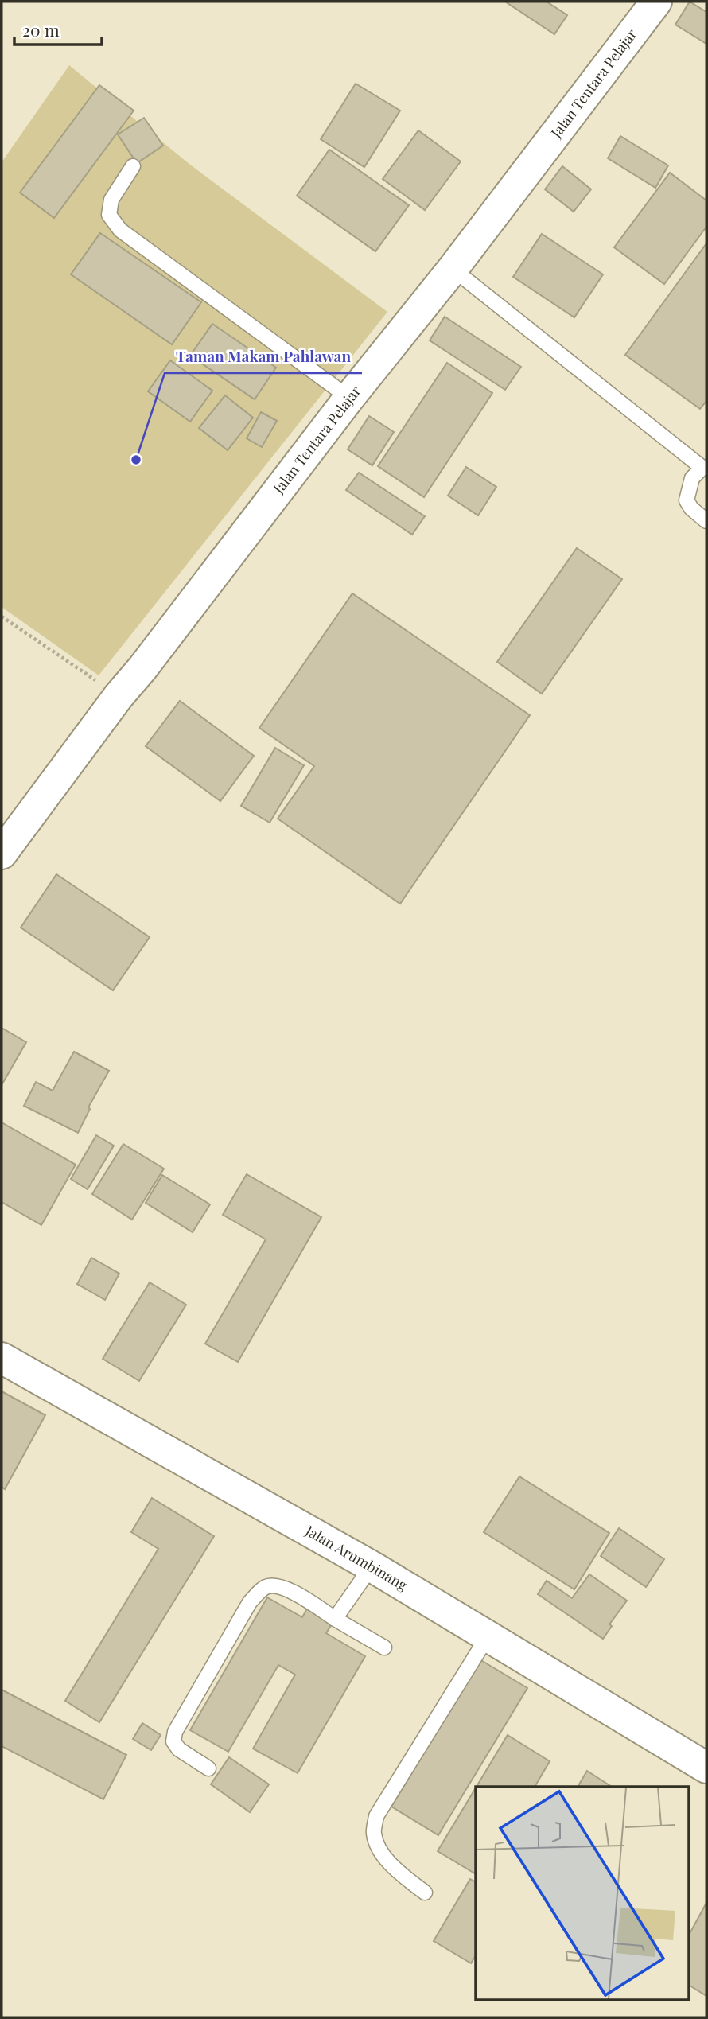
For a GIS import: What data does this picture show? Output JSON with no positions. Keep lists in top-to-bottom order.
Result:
{
  "streets": {
    "main road": ["Jalan Tentara Pelajar", "Jalan Arumbinang"]
  },
  "places": ["Taman Makam Pahlawan"],
  "scale_bar": "20 m"
}
